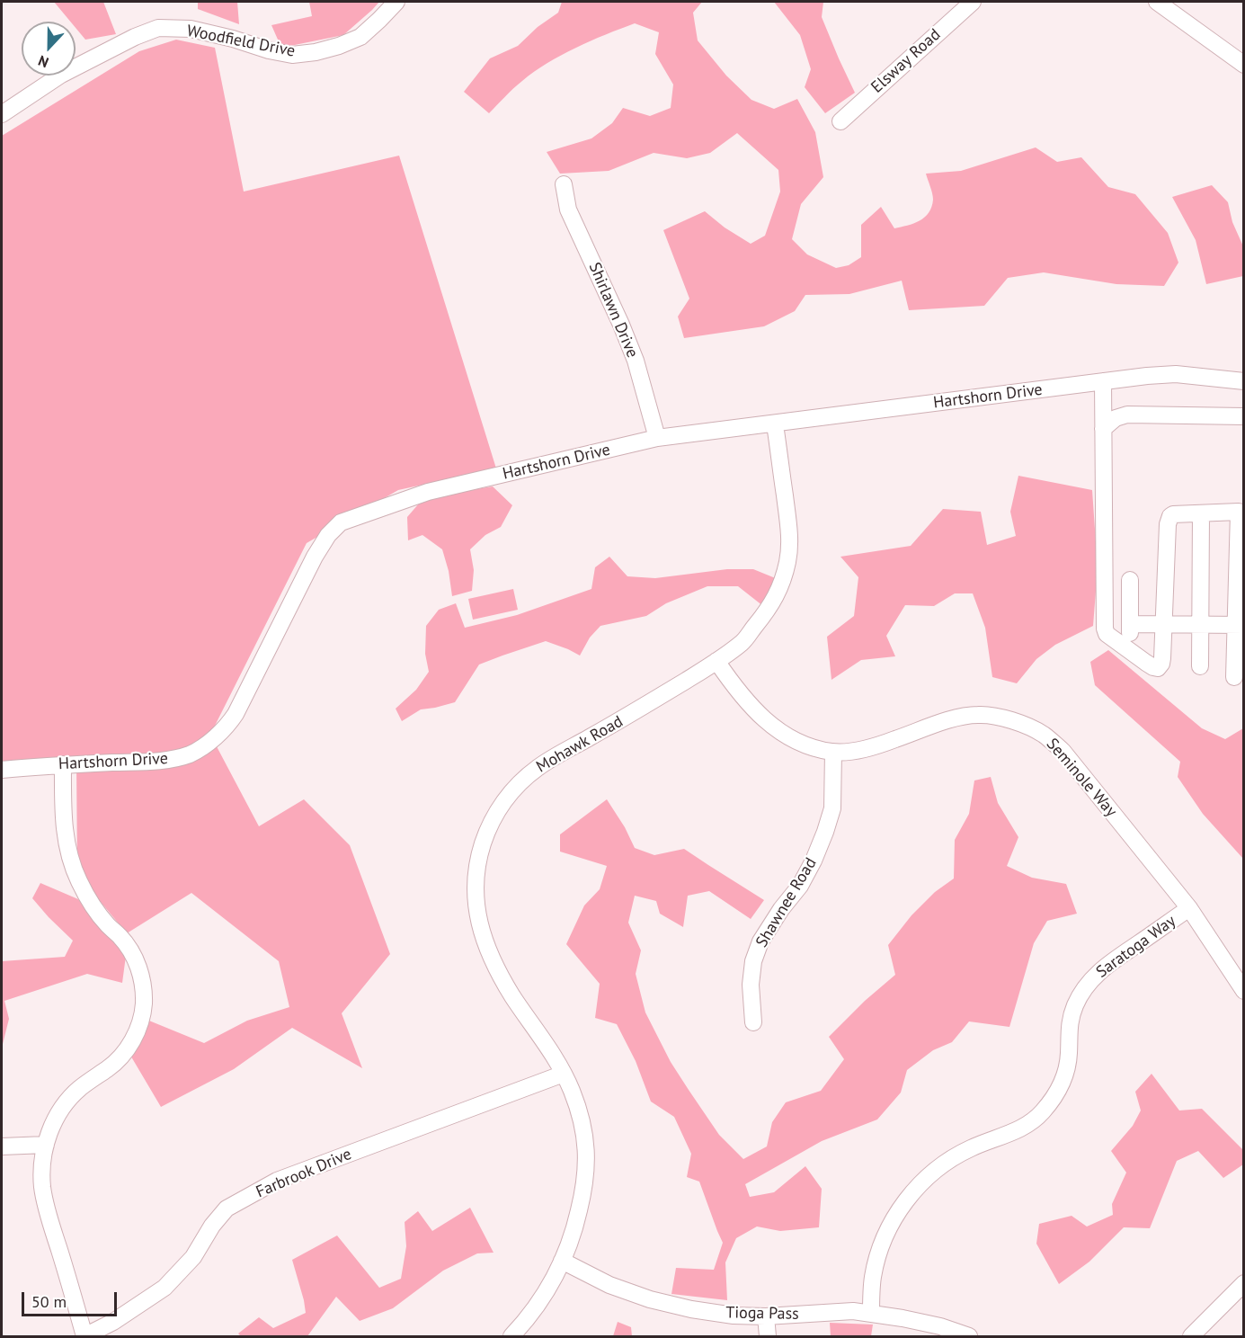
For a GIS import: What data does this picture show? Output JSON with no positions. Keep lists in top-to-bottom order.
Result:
{
  "streets": {
    "street": [
      "Woodfield Drive",
      "Elsway Road",
      "Shirlawn Drive",
      "Hartshorn Drive",
      "Mohawk Road",
      "Seminole Way",
      "Shawnee Road",
      "Saratoga Way",
      "Farbrook Drive",
      "Tioga Pass"
    ]
  },
  "crossings": [
    ["Shirlawn Drive", "Hartshorn Drive"],
    ["Hartshorn Drive", "Mohawk Road"],
    ["Mohawk Road", "Seminole Way"],
    ["Mohawk Road", "Farbrook Drive"],
    ["Mohawk Road", "Tioga Pass"],
    ["Seminole Way", "Shawnee Road"],
    ["Seminole Way", "Saratoga Way"],
    ["Saratoga Way", "Tioga Pass"]
  ],
  "scale_bar": "50 m",
  "north": "bottom"
}
